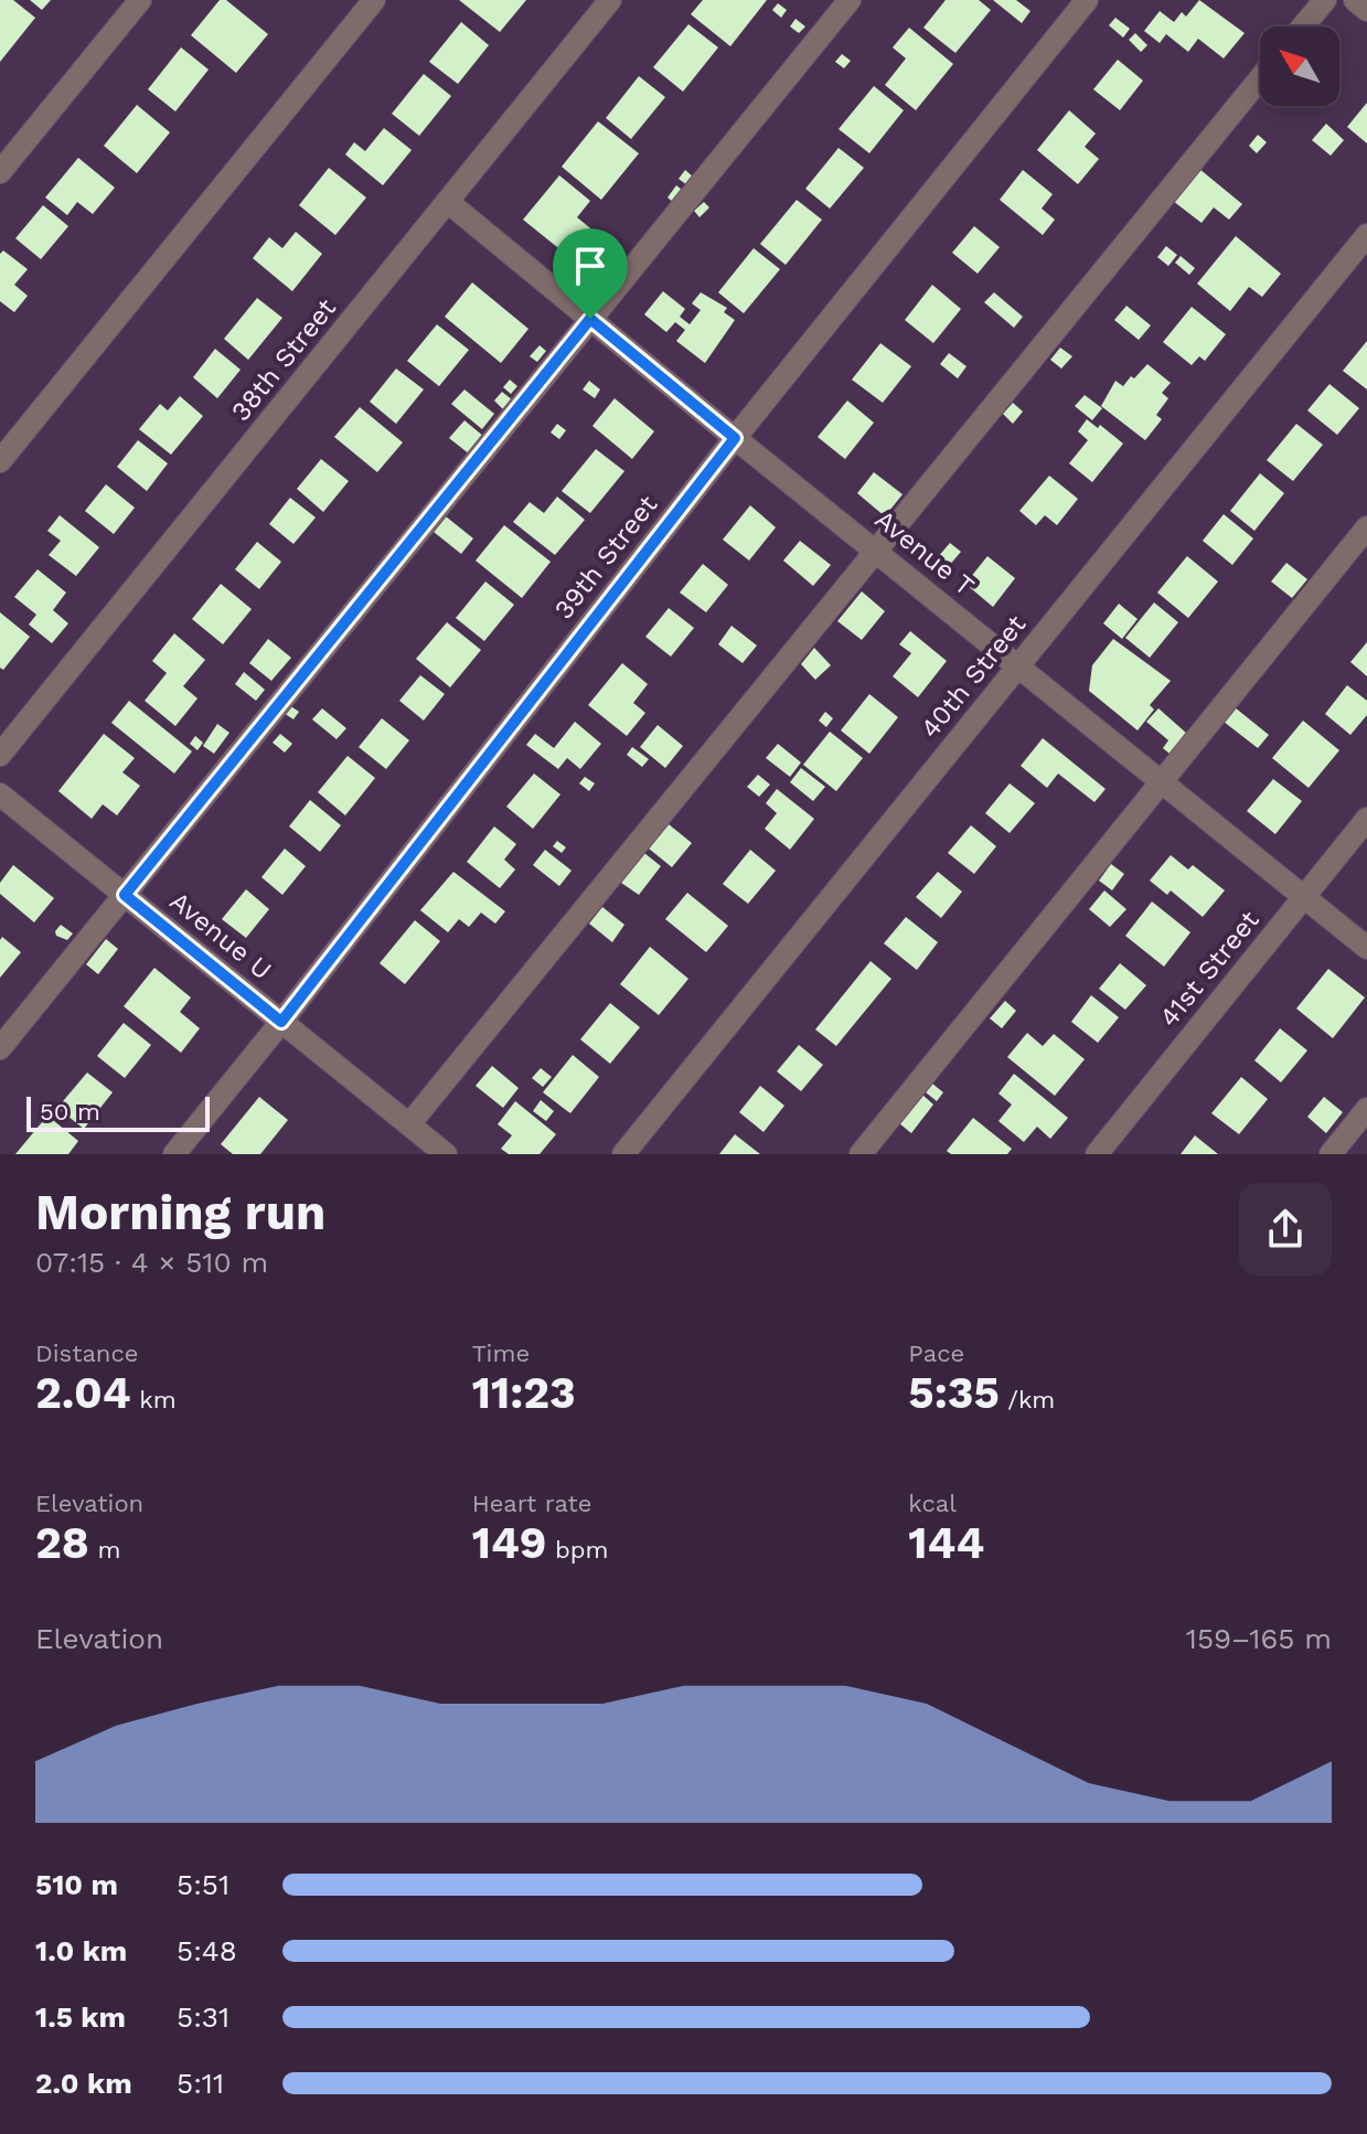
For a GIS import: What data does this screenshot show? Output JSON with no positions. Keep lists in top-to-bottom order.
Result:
{
  "streets": {
    "street": [
      "38th Street",
      "Avenue T",
      "39th Street",
      "40th Street",
      "Avenue U",
      "41st Street"
    ]
  },
  "crossings": [
    ["38th Street", "Avenue T"],
    ["Avenue T", "39th Street"],
    ["Avenue T", "40th Street"],
    ["Avenue T", "41st Street"],
    ["39th Street", "Avenue U"]
  ],
  "scale_bar": "50 m",
  "north": "top left",
  "page": {
    "scale": "50 m",
    "heading": ["Morning run", "07:15 · 4 × 510 m"],
    "stats": [
      ["Distance", "2.04 km"],
      ["Time", "11:23"],
      ["Pace", "5:35 /km"],
      ["Elevation", "28 m"],
      ["Heart rate", "149 bpm"],
      ["kcal", "144"]
    ],
    "chart": ["Elevation", "159–165 m"],
    "list": [
      {
        "name": "510 m",
        "note": "5:51"
      },
      {
        "name": "1.0 km",
        "note": "5:48"
      },
      {
        "name": "1.5 km",
        "note": "5:31"
      },
      {
        "name": "2.0 km",
        "note": "5:11"
      }
    ]
  }
}
